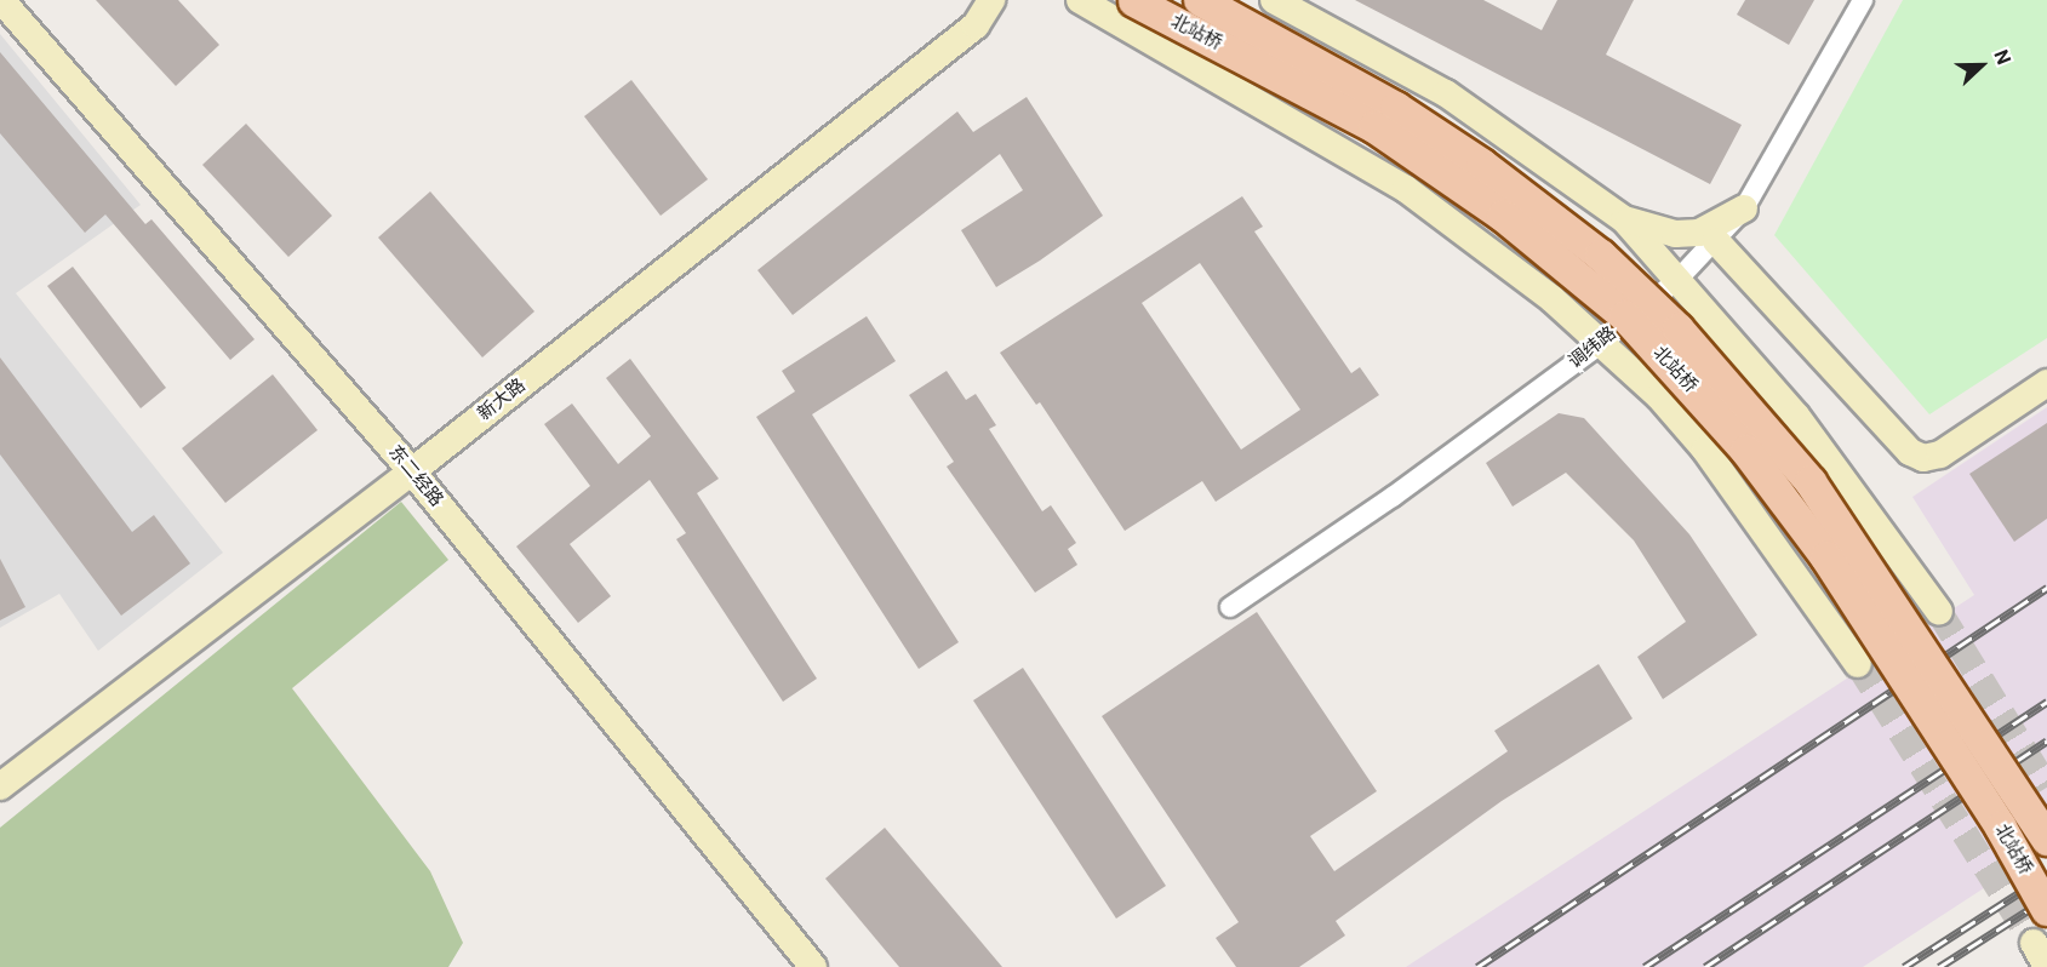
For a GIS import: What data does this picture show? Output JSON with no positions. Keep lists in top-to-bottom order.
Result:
{
  "streets": {
    "main road": ["北站桥"],
    "street": ["调纬路", "新大路", "东二经路"]
  },
  "crossings": [
    ["新大路", "东二经路"]
  ],
  "north": "right"
}
